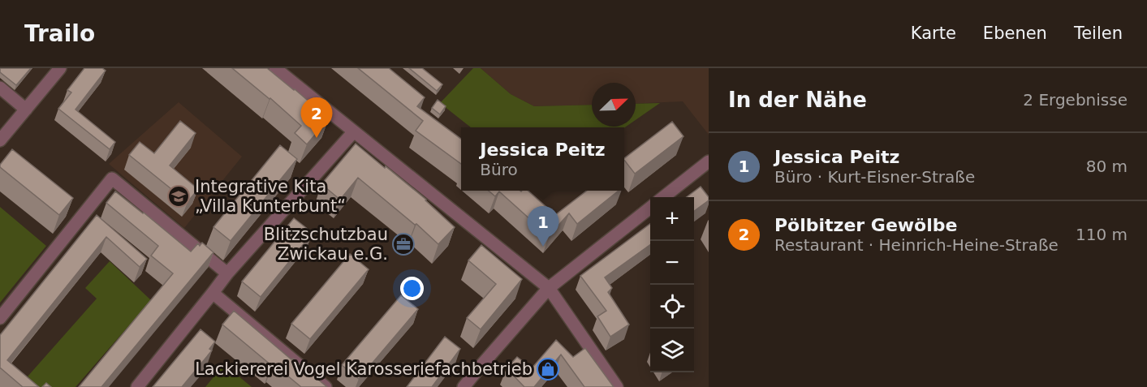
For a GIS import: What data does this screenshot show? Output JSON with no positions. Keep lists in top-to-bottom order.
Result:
{
  "places": {
    "school or university": ["Integrative Kita „Villa Kunterbunt“"],
    "office": ["Blitzschutzbau Zwickau e.G."],
    "shop": ["Lackiererei Vogel Karosseriefachbetrieb"]
  },
  "north": "top right",
  "page": {
    "header": "Trailo",
    "nav": ["Karte", "Ebenen", "Teilen"],
    "heading": ["In der Nähe", "2 Ergebnisse"],
    "pins": ["2", "1"],
    "popup": ["Jessica Peitz", "Büro"],
    "list": [
      {
        "mark": "1",
        "name": "Jessica Peitz",
        "note": "Büro · Kurt-Eisner-Straße",
        "value": "80 m"
      },
      {
        "mark": "2",
        "name": "Pölbitzer Gewölbe",
        "note": "Restaurant · Heinrich-Heine-Straße",
        "value": "110 m"
      }
    ],
    "map_buttons": ["+", "−"]
  }
}
